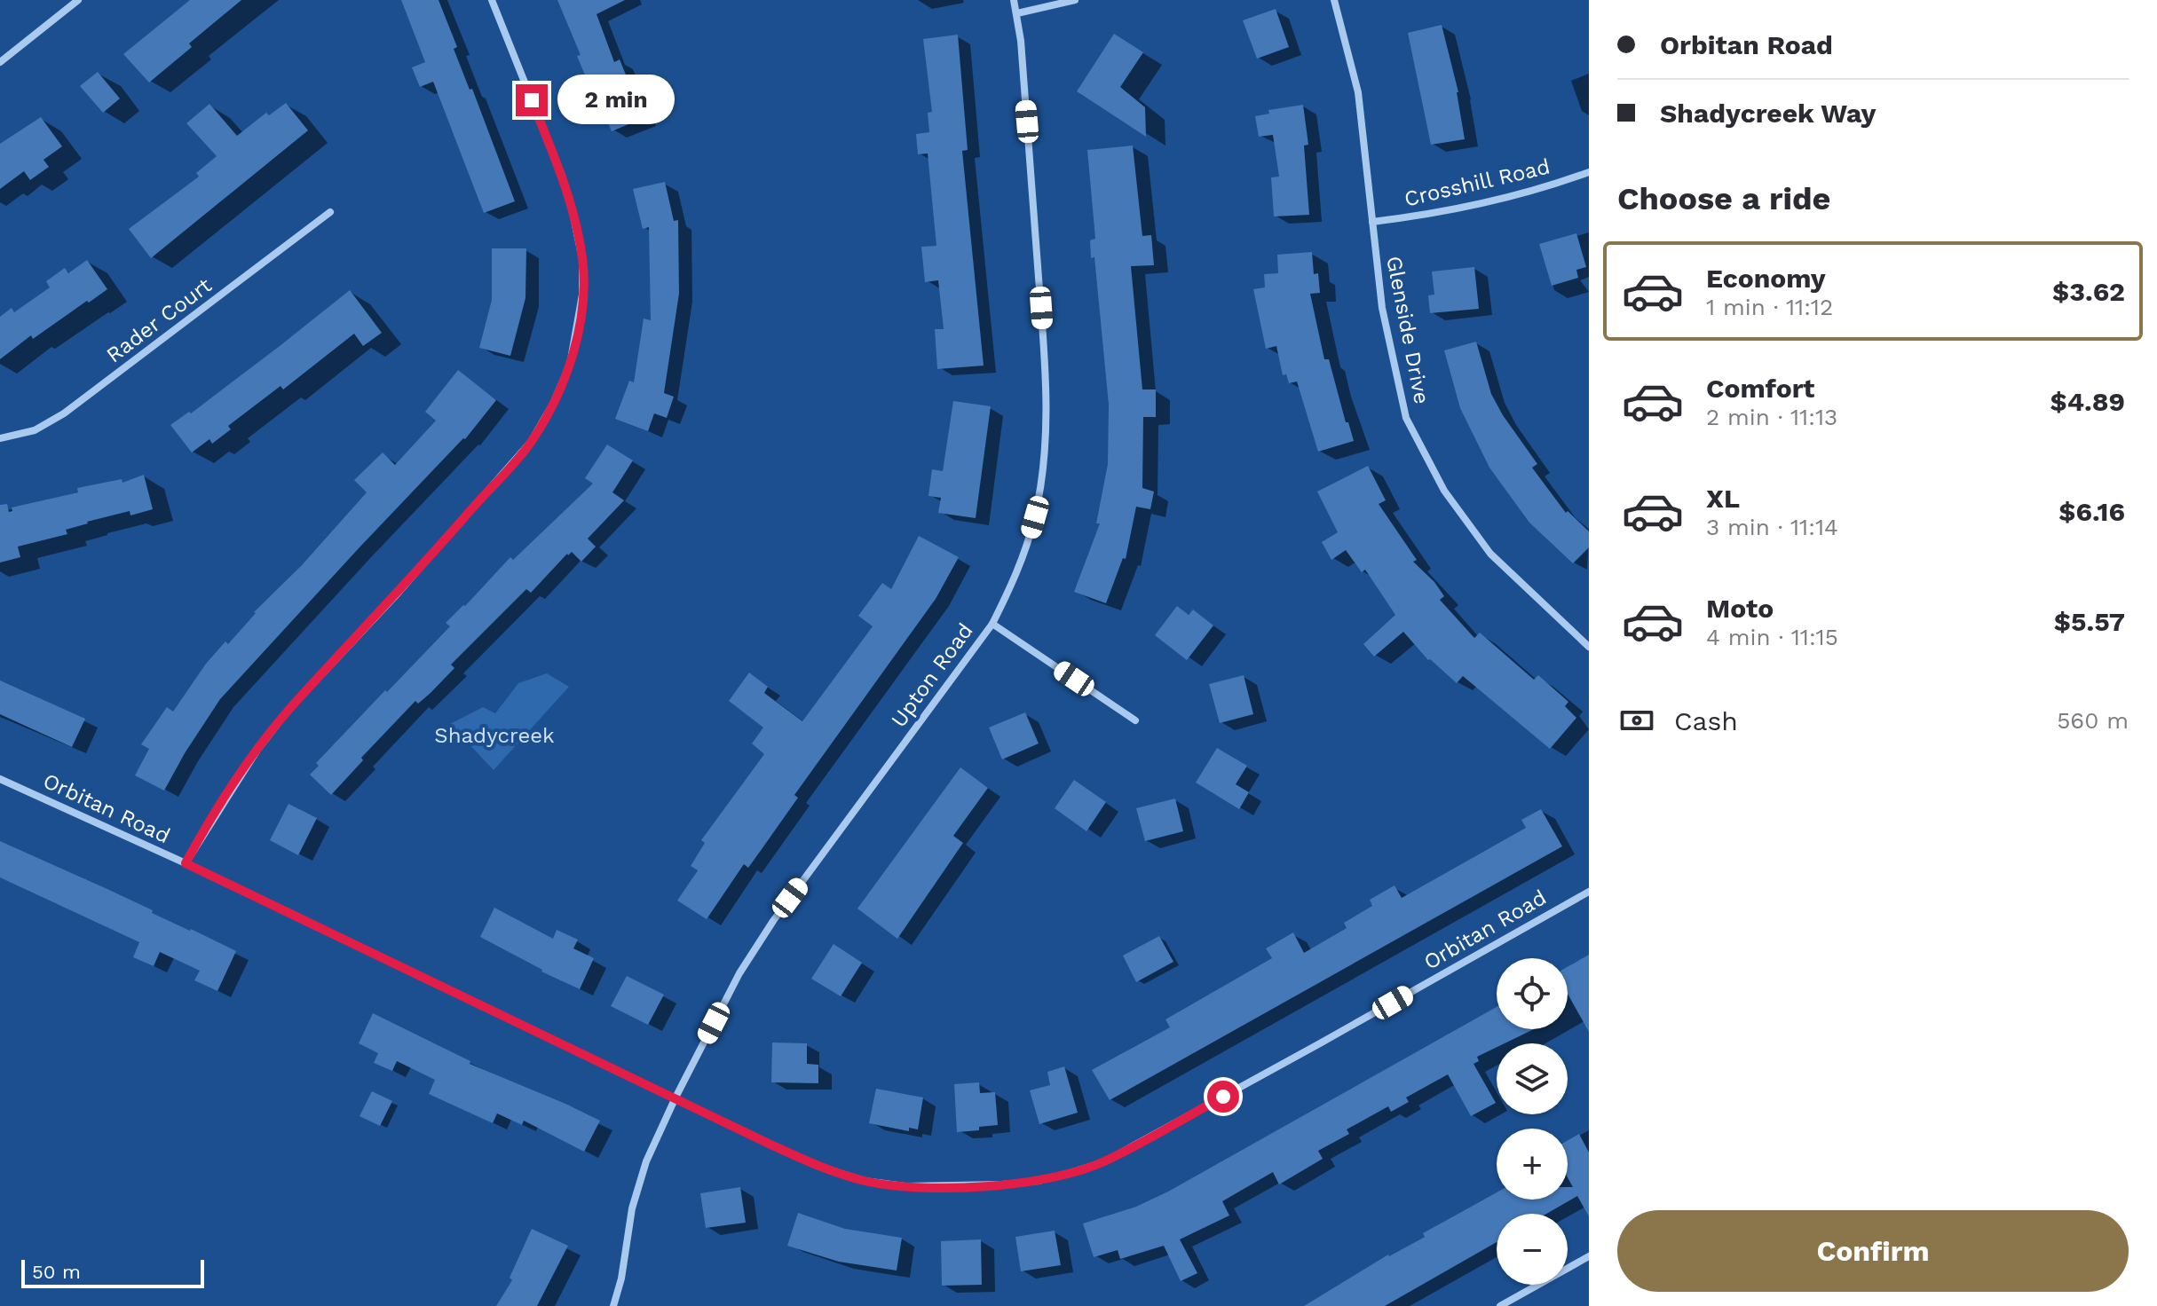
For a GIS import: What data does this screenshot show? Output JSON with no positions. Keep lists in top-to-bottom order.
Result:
{
  "streets": {
    "street": [
      "Crosshill Road",
      "Rader Court",
      "Glenside Drive",
      "Upton Road",
      "Orbitan Road"
    ]
  },
  "crossings": [
    ["Crosshill Road", "Glenside Drive"],
    ["Upton Road", "Orbitan Road"]
  ],
  "parks": ["Shadycreek"],
  "scale_bar": "50 m",
  "page": {
    "banner": ["Orbitan Road", "Shadycreek Way"],
    "bubble": "2 min",
    "heading": "Choose a ride",
    "list": [
      {
        "name": "Economy",
        "note": "1 min · 11:12",
        "value": "$3.62"
      },
      {
        "name": "Comfort",
        "note": "2 min · 11:13",
        "value": "$4.89"
      },
      {
        "name": "XL",
        "note": "3 min · 11:14",
        "value": "$6.16"
      },
      {
        "name": "Moto",
        "note": "4 min · 11:15",
        "value": "$5.57"
      }
    ],
    "pay": ["Cash", "560 m"],
    "map_buttons": ["+", "−"],
    "buttons": "Confirm",
    "scale": "50 m"
  }
}
